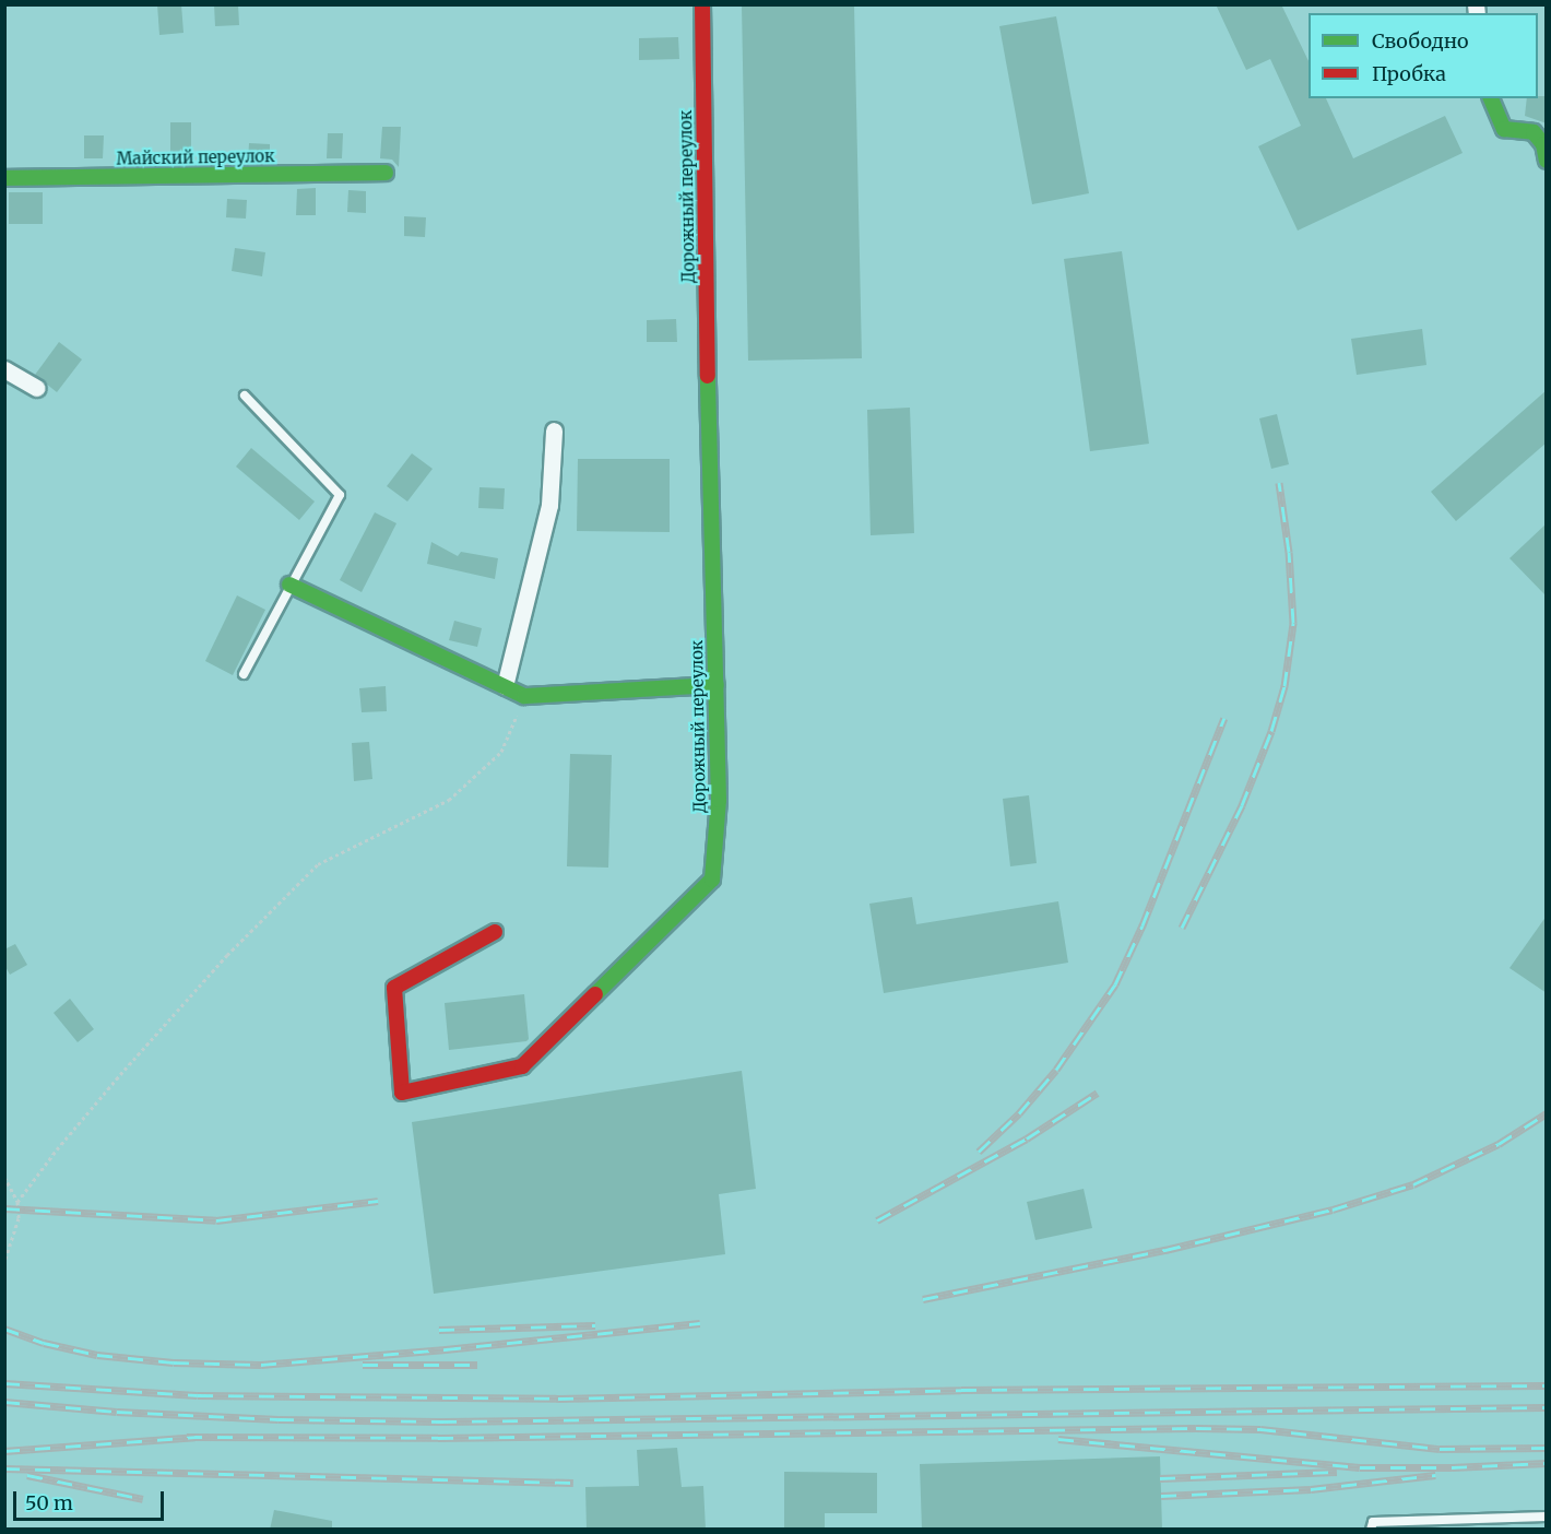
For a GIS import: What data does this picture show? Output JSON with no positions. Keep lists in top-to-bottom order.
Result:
{
  "streets": {
    "street": ["Майский переулок", "Дорожный переулок"]
  },
  "legend": ["Свободно", "Пробка"],
  "scale_bar": "50 m"
}
